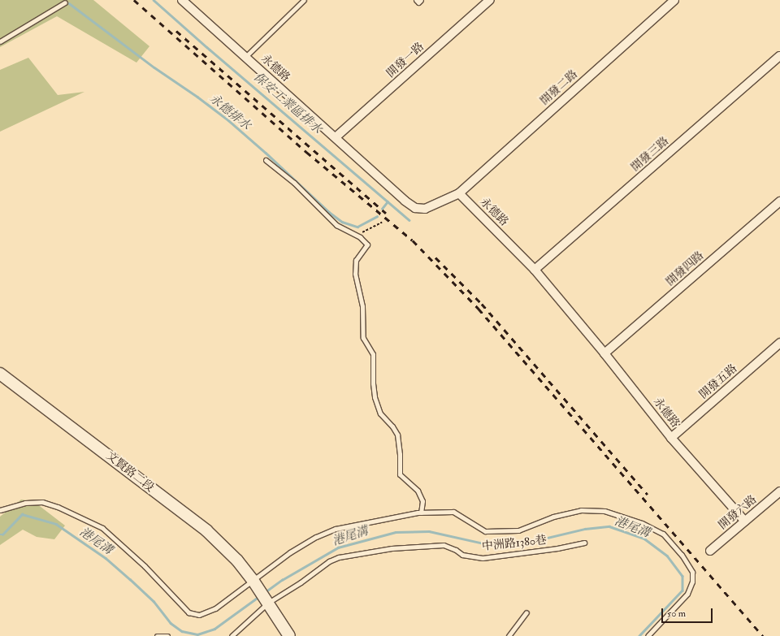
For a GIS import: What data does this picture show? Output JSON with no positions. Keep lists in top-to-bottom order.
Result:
{
  "streets": {
    "street": [
      "開發一路",
      "永德路",
      "開發二路",
      "開發三路",
      "開發四路",
      "開發五路",
      "文賢路二段",
      "開發六路"
    ],
    "lane": ["中洲路1380巷"]
  },
  "crossings": [
    ["開發一路", "永德路"],
    ["永德路", "開發二路"],
    ["永德路", "開發三路"],
    ["永德路", "開發四路"],
    ["永德路", "開發五路"],
    ["永德路", "開發六路"],
    ["文賢路二段", "中洲路1380巷"]
  ],
  "water": ["保安工業區排水", "永德排水", "港尾溝"],
  "scale_bar": "50 m"
}
